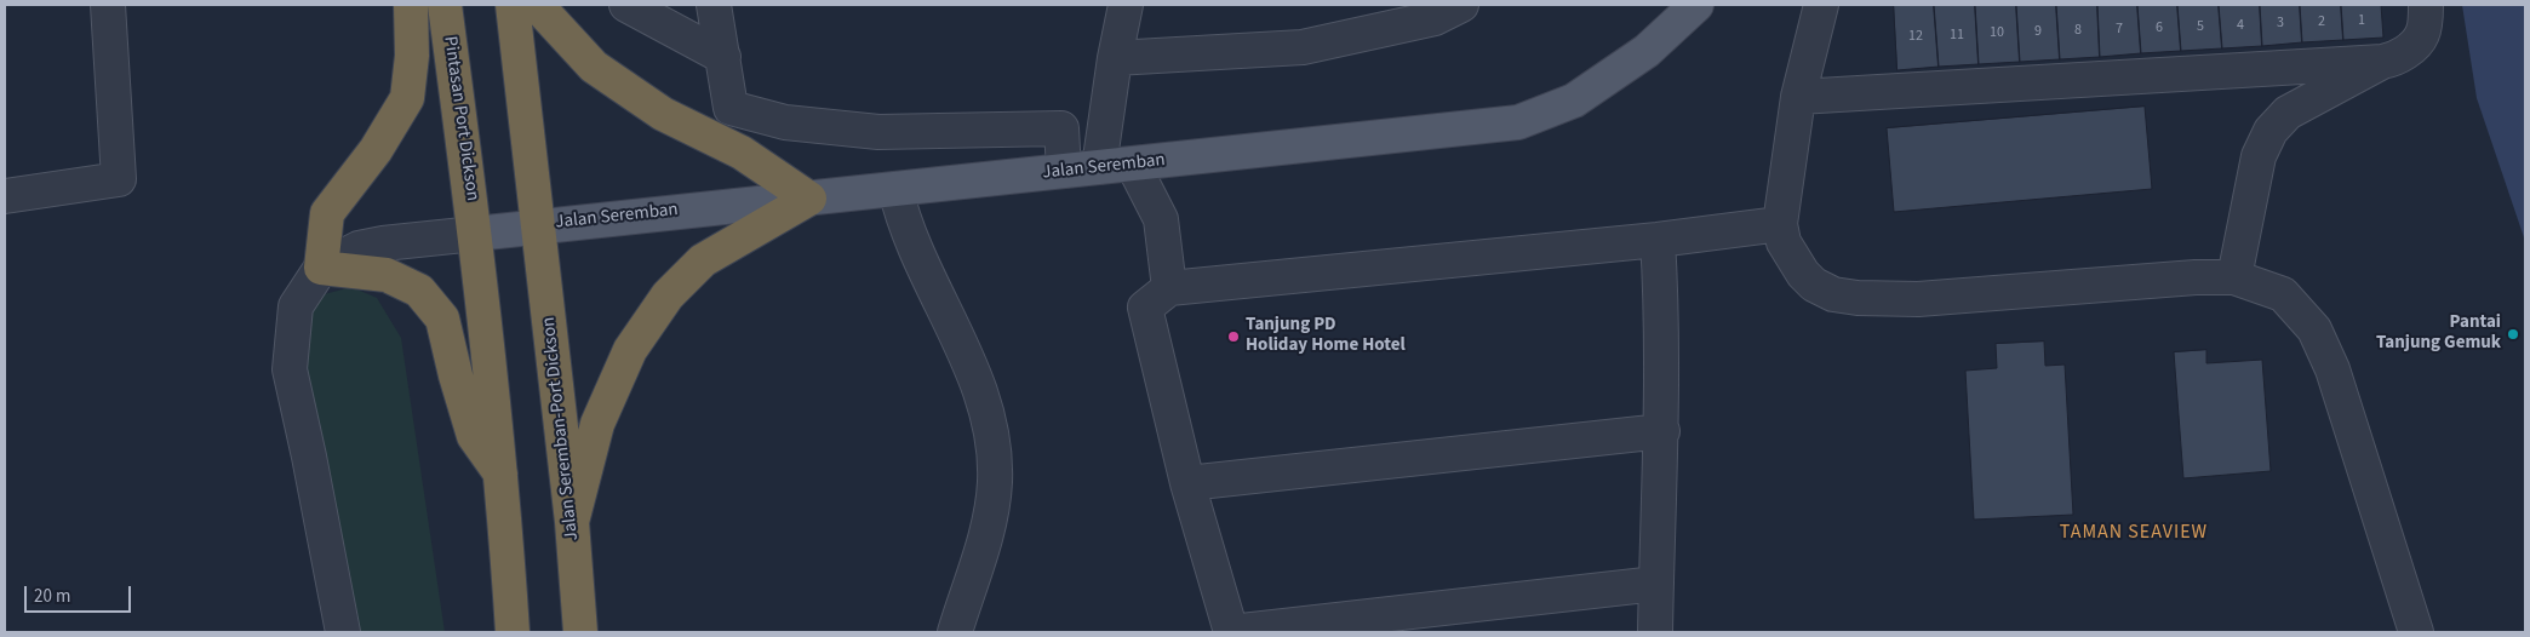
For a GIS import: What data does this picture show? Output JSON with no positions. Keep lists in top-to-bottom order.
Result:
{
  "streets": {
    "highway": ["Pintasan Port Dickson", "Jalan Seremban-Port Dickson"],
    "main road": ["Jalan Seremban"]
  },
  "crossings": [
    ["Pintasan Port Dickson", "Jalan Seremban"],
    ["Jalan Seremban", "Jalan Seremban-Port Dickson"]
  ],
  "districts": ["TAMAN SEAVIEW"],
  "places": ["Pantai Tanjung Gemuk", "Tanjung PD Holiday Home Hotel"],
  "house_numbers": [
    "1",
    "2",
    "3",
    "4",
    "5",
    "6",
    "7",
    "8",
    "9",
    "10",
    "11",
    "12"
  ],
  "scale_bar": "20 m"
}
